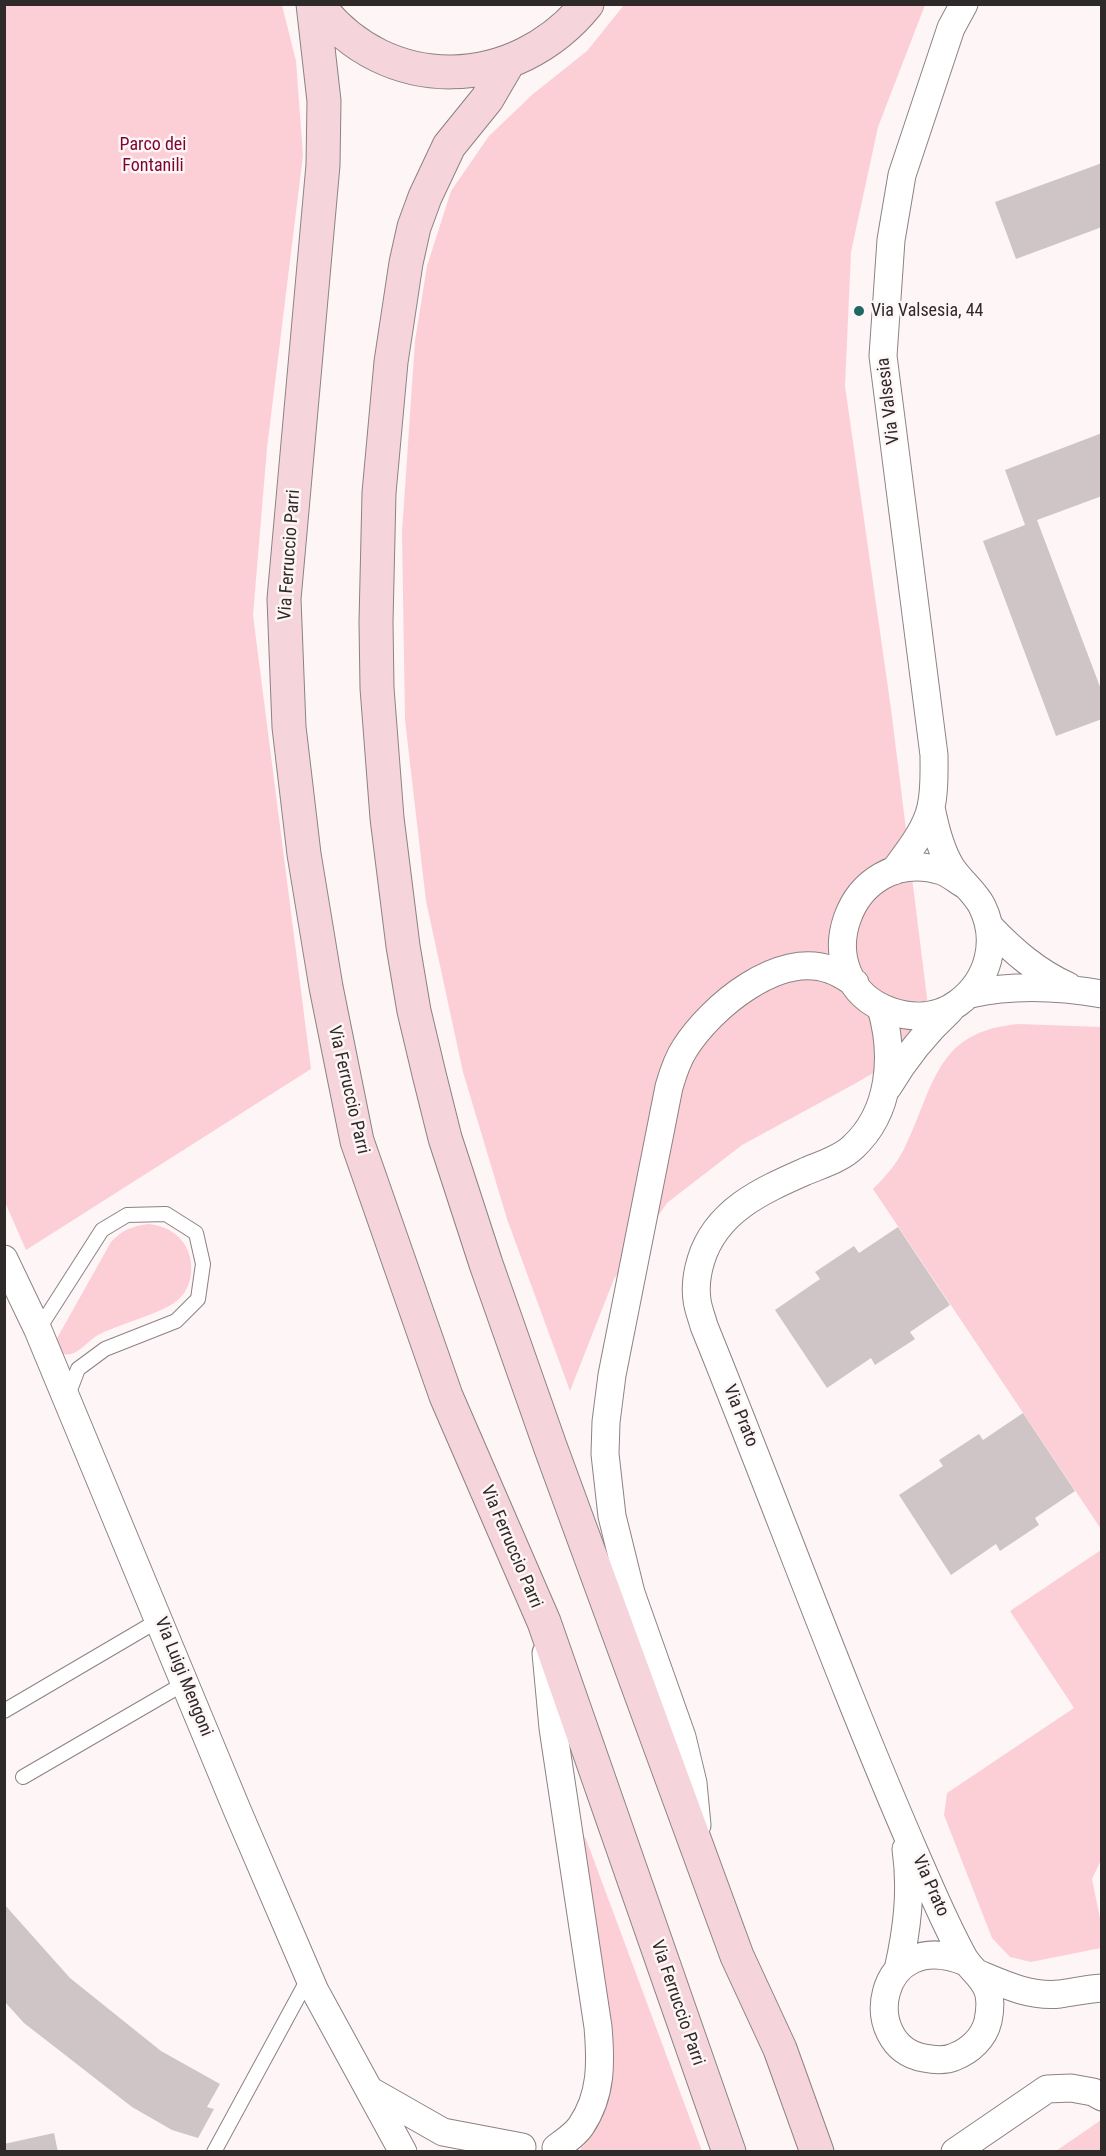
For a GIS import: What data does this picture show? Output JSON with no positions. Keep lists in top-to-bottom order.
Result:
{
  "streets": {
    "main road": ["Via Ferruccio Parri"],
    "street": ["Via Valsesia", "Via Prato", "Via Luigi Mengoni"]
  },
  "crossings": [
    ["Via Valsesia", "Via Prato"]
  ],
  "parks": ["Parco dei Fontanili"],
  "places": ["Via Valsesia, 44"]
}
